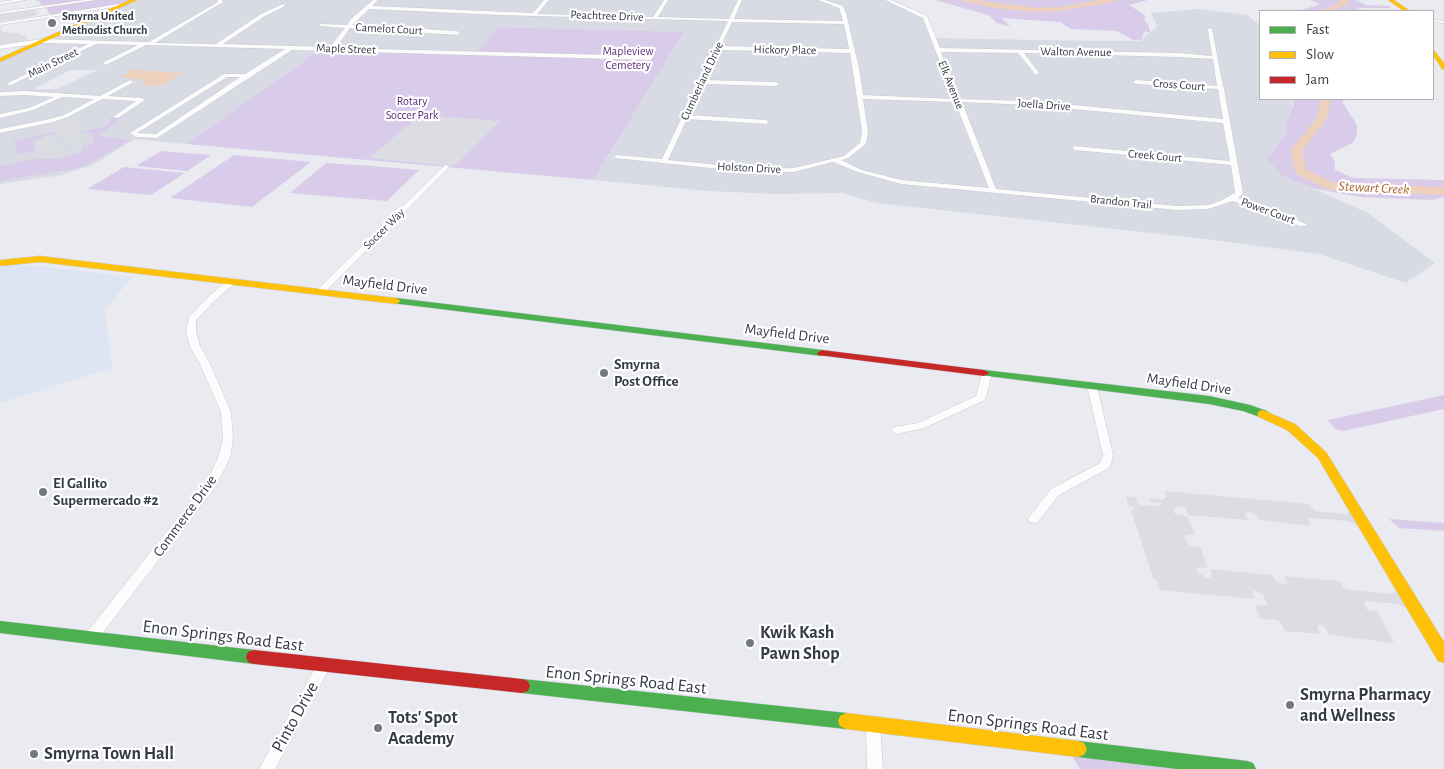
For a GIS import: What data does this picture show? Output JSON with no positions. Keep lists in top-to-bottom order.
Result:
{
  "streets": {
    "street": [
      "Peachtree Drive",
      "Camelot Court",
      "Maple Street",
      "Hickory Place",
      "Walton Avenue",
      "Main Street",
      "Cumberland Drive",
      "Elk Avenue",
      "Cross Court",
      "Joella Drive",
      "Creek Court",
      "Holston Drive",
      "Brandon Trail",
      "Power Court",
      "Soccer Way",
      "Mayfield Drive",
      "Commerce Drive",
      "Enon Springs Road East",
      "Pinto Drive"
    ]
  },
  "crossings": [
    ["Peachtree Drive", "Cumberland Drive"],
    ["Peachtree Drive", "Holston Drive"],
    ["Maple Street", "Main Street"],
    ["Hickory Place", "Cumberland Drive"],
    ["Hickory Place", "Holston Drive"],
    ["Walton Avenue", "Elk Avenue"],
    ["Cumberland Drive", "Holston Drive"],
    ["Elk Avenue", "Joella Drive"],
    ["Elk Avenue", "Brandon Trail"],
    ["Joella Drive", "Holston Drive"],
    ["Holston Drive", "Brandon Trail"],
    ["Brandon Trail", "Power Court"],
    ["Soccer Way", "Mayfield Drive"],
    ["Mayfield Drive", "Commerce Drive"],
    ["Commerce Drive", "Enon Springs Road East"],
    ["Enon Springs Road East", "Pinto Drive"]
  ],
  "water": ["Stewart Creek"],
  "parks": ["Mapleview Cemetery", "Rotary Soccer Park"],
  "places": [
    "Smyrna United Methodist Church",
    "Smyrna Post Office",
    "El Gallito Supermercado #2",
    "Kwik Kash Pawn Shop",
    "Smyrna Pharmacy and Wellness",
    "Tots' Spot Academy",
    "Smyrna Town Hall"
  ],
  "legend": ["Fast", "Slow", "Jam"]
}
